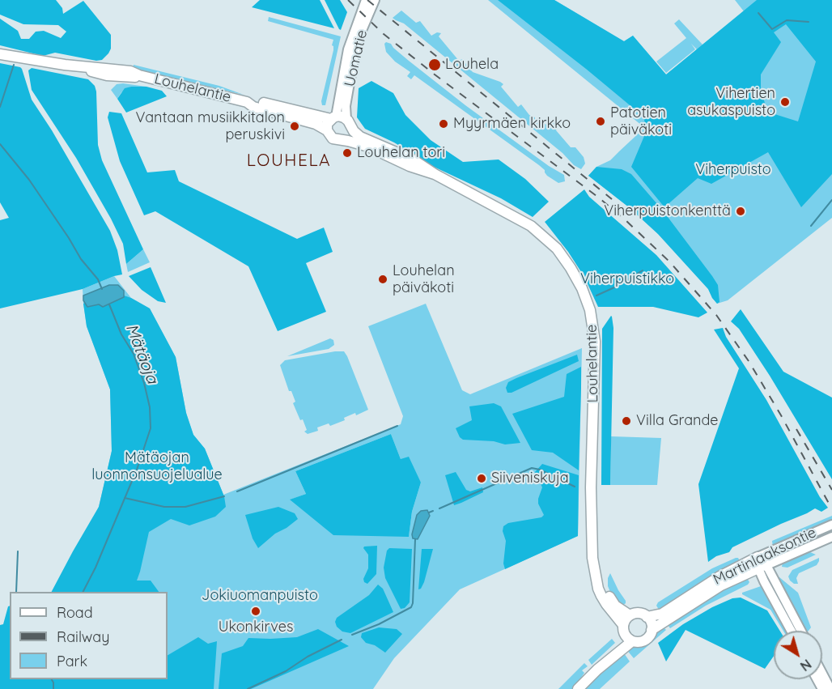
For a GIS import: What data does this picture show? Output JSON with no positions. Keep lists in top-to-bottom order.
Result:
{
  "streets": {
    "main road": ["Louhelantie", "Martinlaaksontie"],
    "street": ["Uomatie"]
  },
  "crossings": [
    ["Uomatie", "Louhelantie"],
    ["Louhelantie", "Martinlaaksontie"]
  ],
  "districts": ["LOUHELA"],
  "water": ["Mätäoja"],
  "parks": [
    "Viherpuisto",
    "Viherpuistikko",
    "Mätäojan luonnonsuojelualue",
    "Jokiuomanpuisto"
  ],
  "places": [
    "Louhela",
    "Vihertien asukaspuisto",
    "Patotien päiväkoti",
    "Myyrmäen kirkko",
    "Vantaan musiikkitalon peruskivi",
    "Louhelan tori",
    "Viherpuistonkenttä",
    "Louhelan päiväkoti",
    "Villa Grande",
    "Siiveniskuja",
    "Ukonkirves"
  ],
  "legend": ["Road", "Railway", "Park"],
  "north": "bottom right"
}
